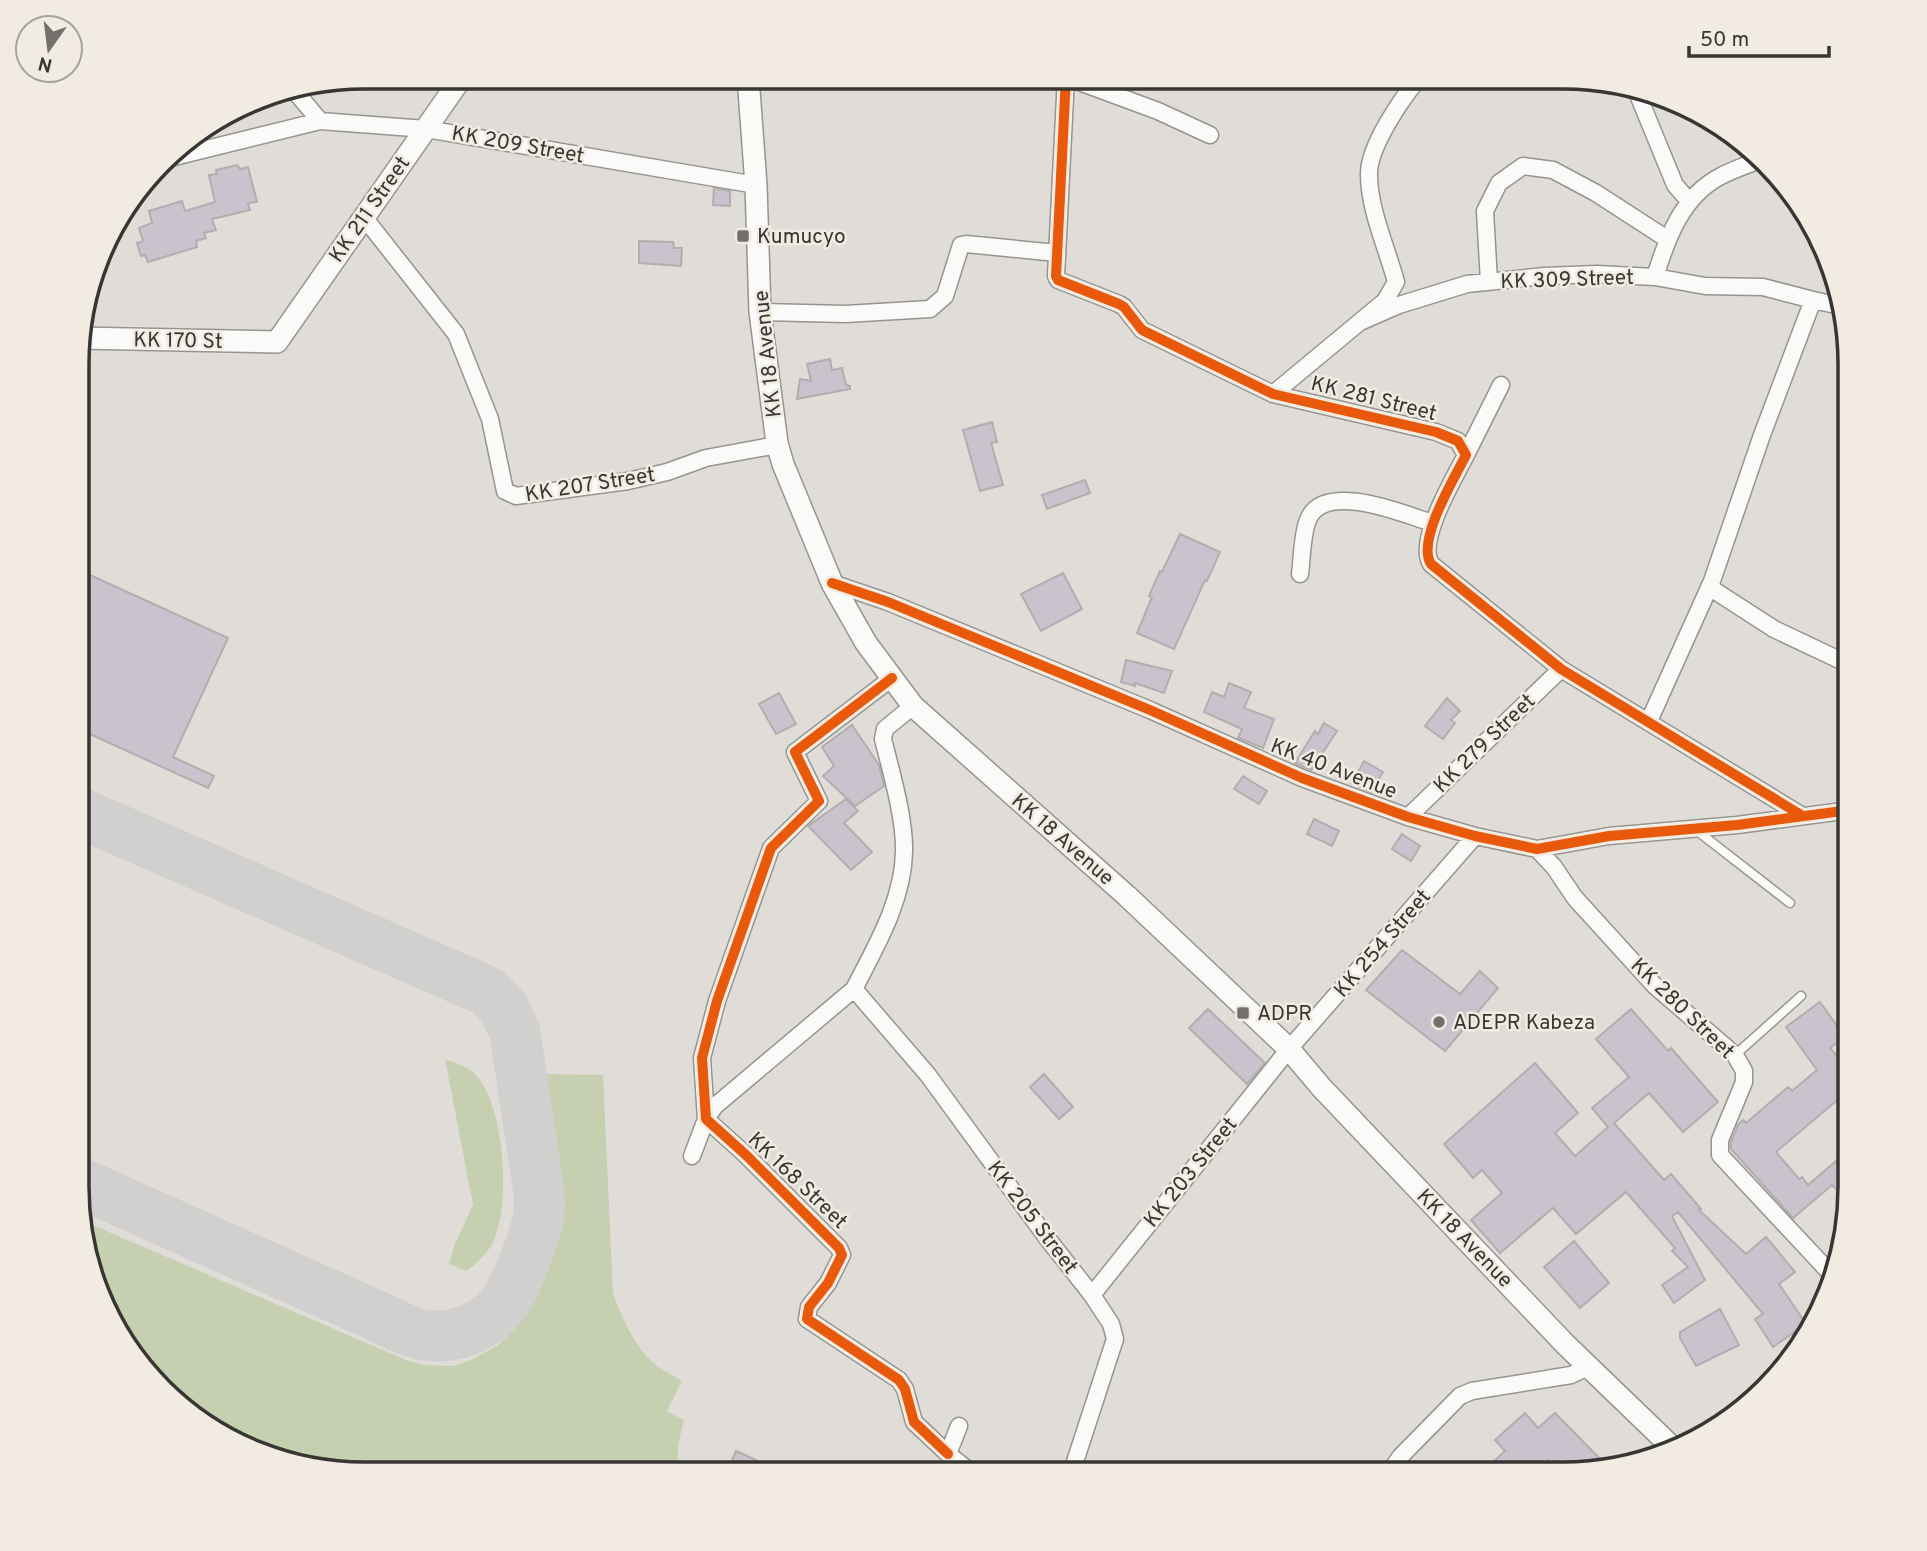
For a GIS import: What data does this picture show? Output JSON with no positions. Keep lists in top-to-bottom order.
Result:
{
  "streets": {
    "main road": ["KK 211 Street", "KK 170 St", "KK 18 Avenue"],
    "street": [
      "KK 209 Street",
      "KK 309 Street",
      "KK 281 Street",
      "KK 207 Street",
      "KK 279 Street",
      "KK 40 Avenue",
      "KK 254 Street",
      "KK 280 Street",
      "KK 203 Street",
      "KK 168 Street",
      "KK 205 Street"
    ]
  },
  "crossings": [
    ["KK 209 Street", "KK 211 Street"],
    ["KK 209 Street", "KK 18 Avenue"],
    ["KK 211 Street", "KK 170 St"],
    ["KK 211 Street", "KK 207 Street"],
    ["KK 18 Avenue", "KK 207 Street"],
    ["KK 18 Avenue", "KK 40 Avenue"],
    ["KK 18 Avenue", "KK 254 Street"],
    ["KK 18 Avenue", "KK 203 Street"],
    ["KK 279 Street", "KK 40 Avenue"],
    ["KK 40 Avenue", "KK 254 Street"],
    ["KK 40 Avenue", "KK 280 Street"],
    ["KK 254 Street", "KK 203 Street"],
    ["KK 203 Street", "KK 205 Street"]
  ],
  "places": {
    "transit": ["Kumucyo", "ADPR"],
    "other": ["ADEPR Kabeza"]
  },
  "scale_bar": "50 m",
  "north": "bottom"
}
